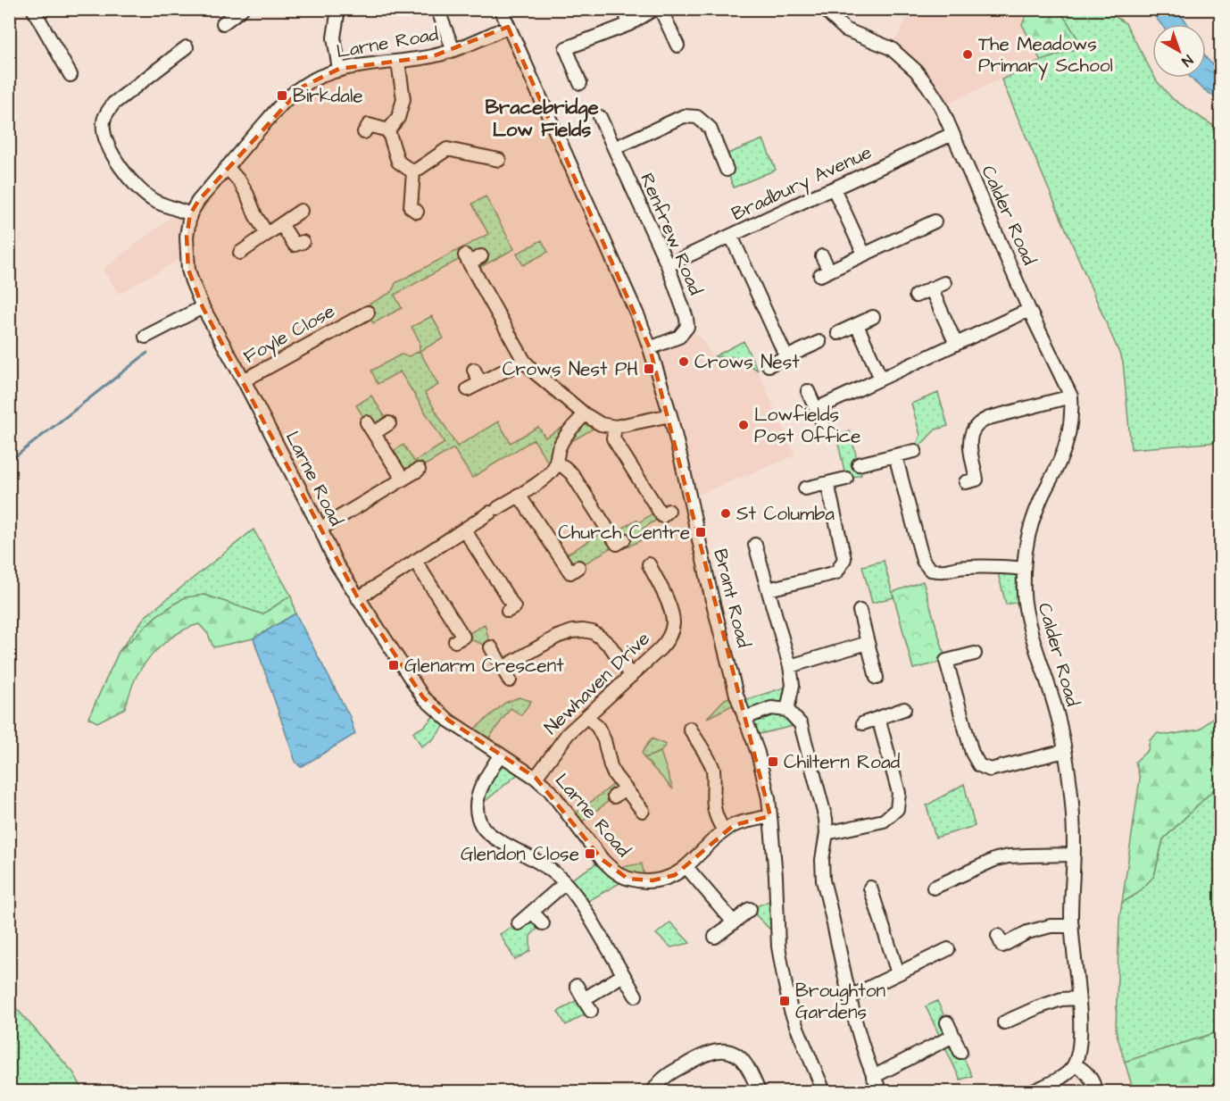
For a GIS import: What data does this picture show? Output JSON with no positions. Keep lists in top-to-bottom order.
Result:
{
  "streets": {
    "street": [
      "Larne Road",
      "Bradbury Avenue",
      "Calder Road",
      "Renfrew Road",
      "Foyle Close",
      "Brant Road",
      "Newhaven Drive"
    ]
  },
  "crossings": [
    ["Larne Road", "Foyle Close"],
    ["Larne Road", "Brant Road"],
    ["Larne Road", "Newhaven Drive"],
    ["Bradbury Avenue", "Calder Road"],
    ["Bradbury Avenue", "Renfrew Road"],
    ["Renfrew Road", "Brant Road"]
  ],
  "districts": ["Bracebridge Low Fields"],
  "places": {
    "other": [
      "The Meadows Primary School",
      "Crows Nest",
      "Lowfields Post Office",
      "St Columba"
    ],
    "transit": [
      "Birkdale",
      "Crows Nest PH",
      "Church Centre",
      "Glenarm Crescent",
      "Chiltern Road",
      "Glendon Close",
      "Broughton Gardens"
    ]
  },
  "north": "bottom right"
}
